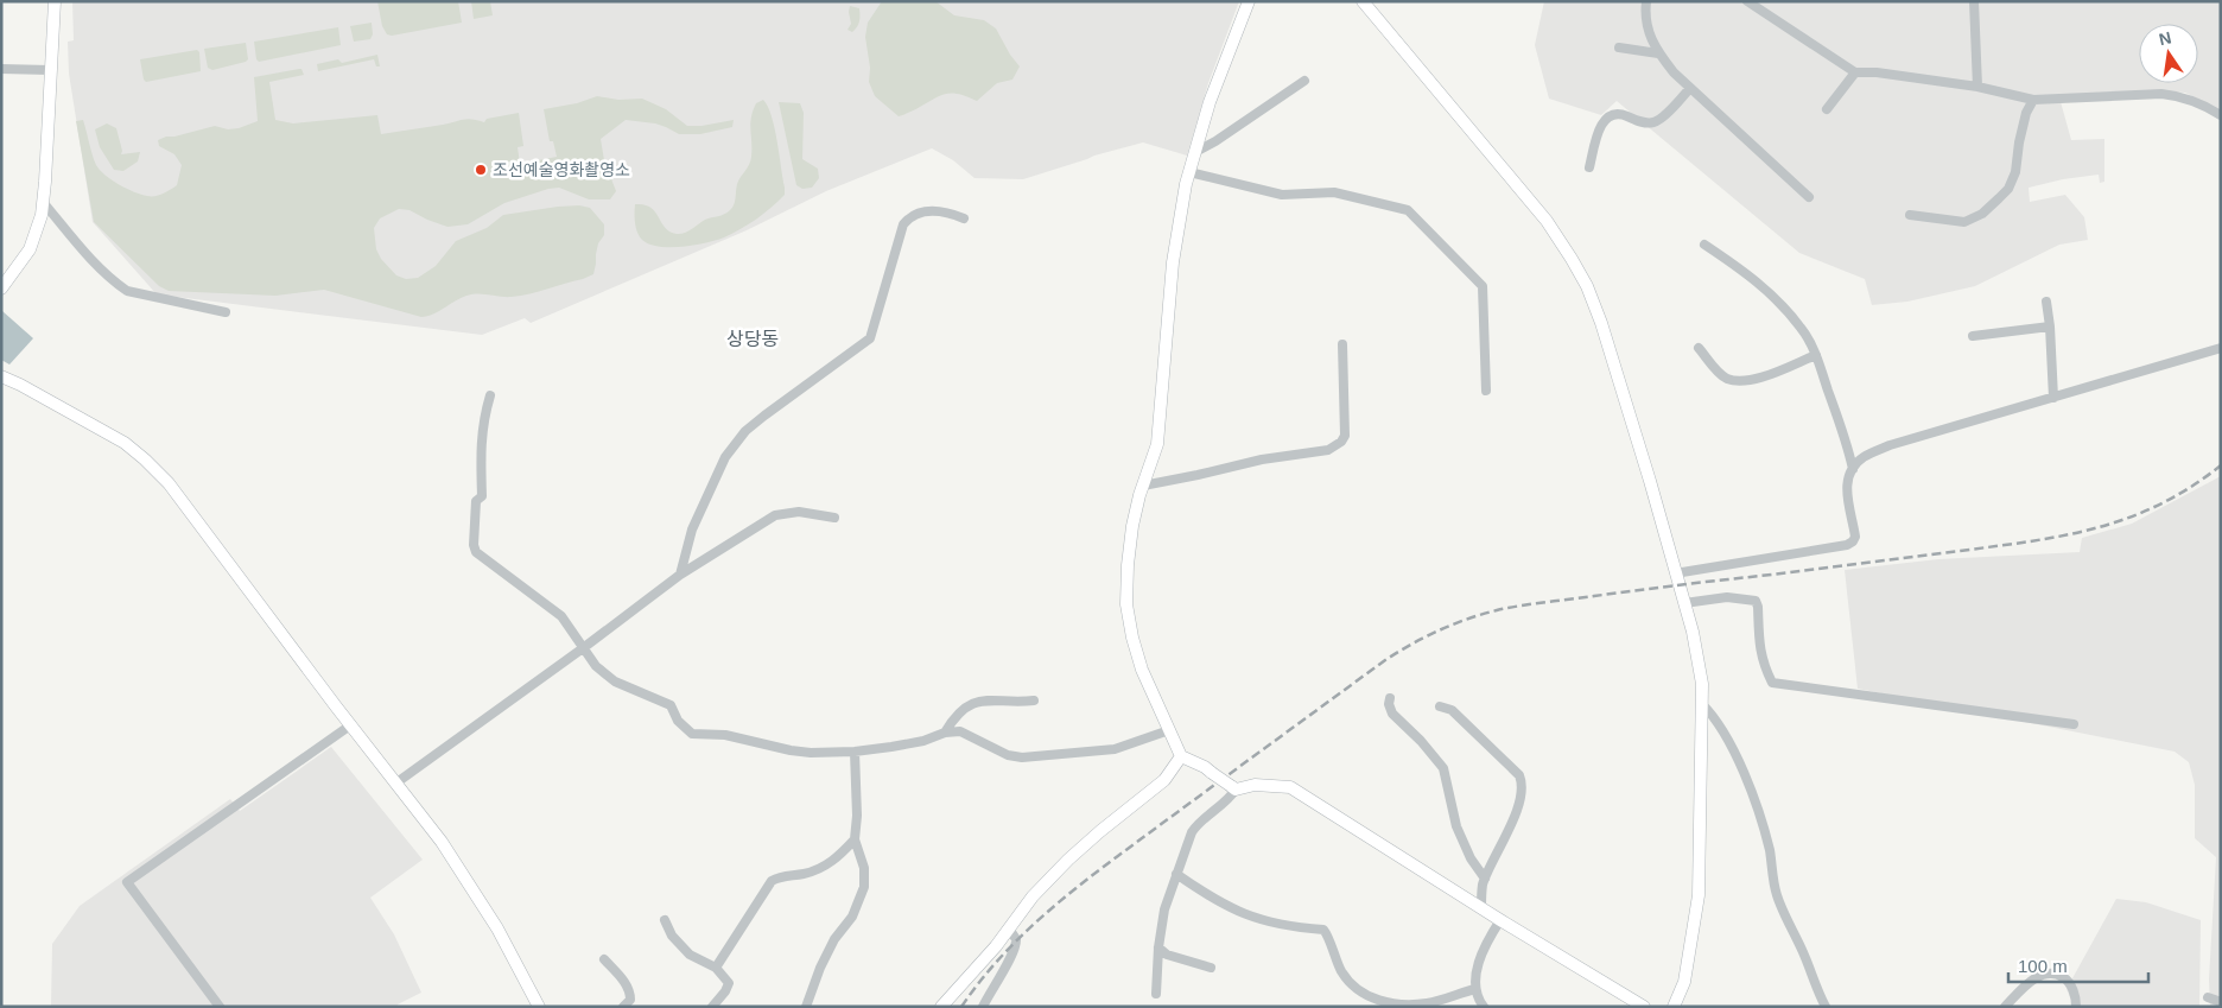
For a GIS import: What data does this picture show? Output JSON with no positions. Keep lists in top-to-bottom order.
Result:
{
  "districts": ["상당동"],
  "places": ["조선예술영화촬영소"],
  "scale_bar": "100 m",
  "north": "top"
}
